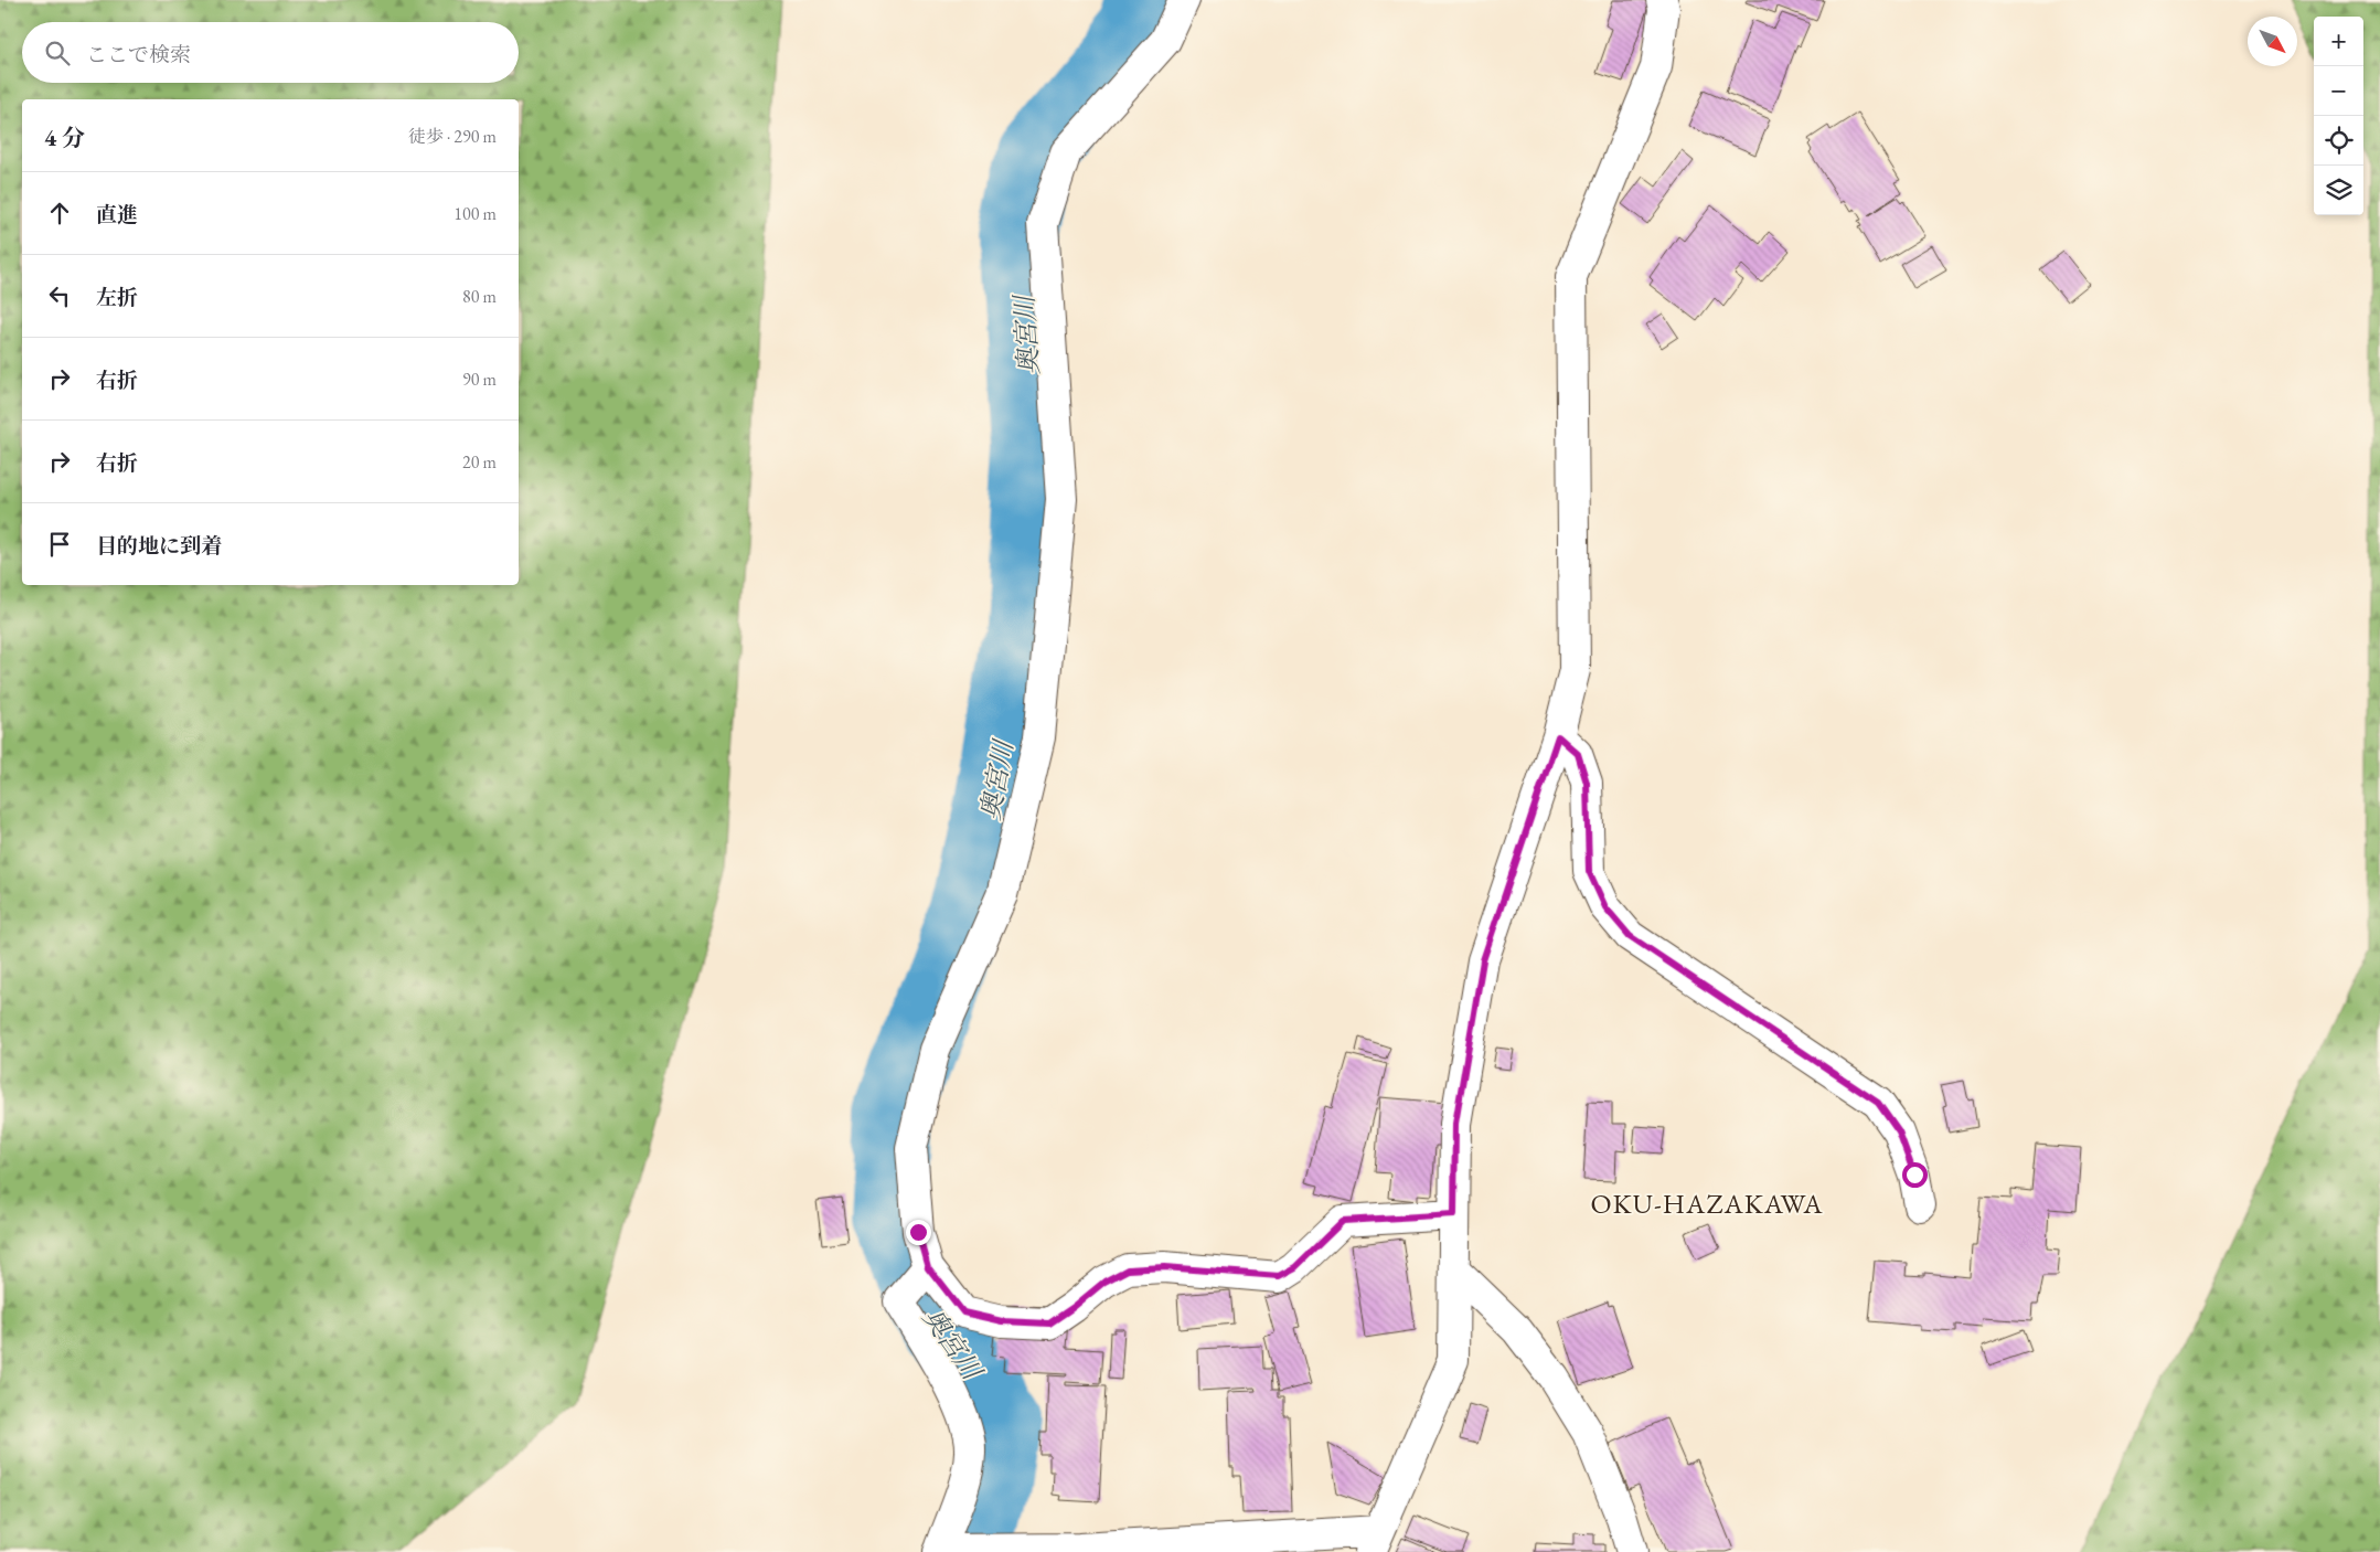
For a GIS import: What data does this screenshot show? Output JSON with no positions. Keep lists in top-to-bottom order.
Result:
{
  "districts": ["OKU-HAZAKAWA"],
  "water": ["奥宮川"],
  "north": "bottom right",
  "page": {
    "map_buttons": ["+", "−"],
    "search": "ここで検索",
    "heading": ["4 分", "徒歩 · 290 m"],
    "list": [
      ["直進", "100 m"],
      ["左折", "80 m"],
      ["右折", "90 m"],
      ["右折", "20 m"],
      "目的地に到着"
    ]
  }
}
